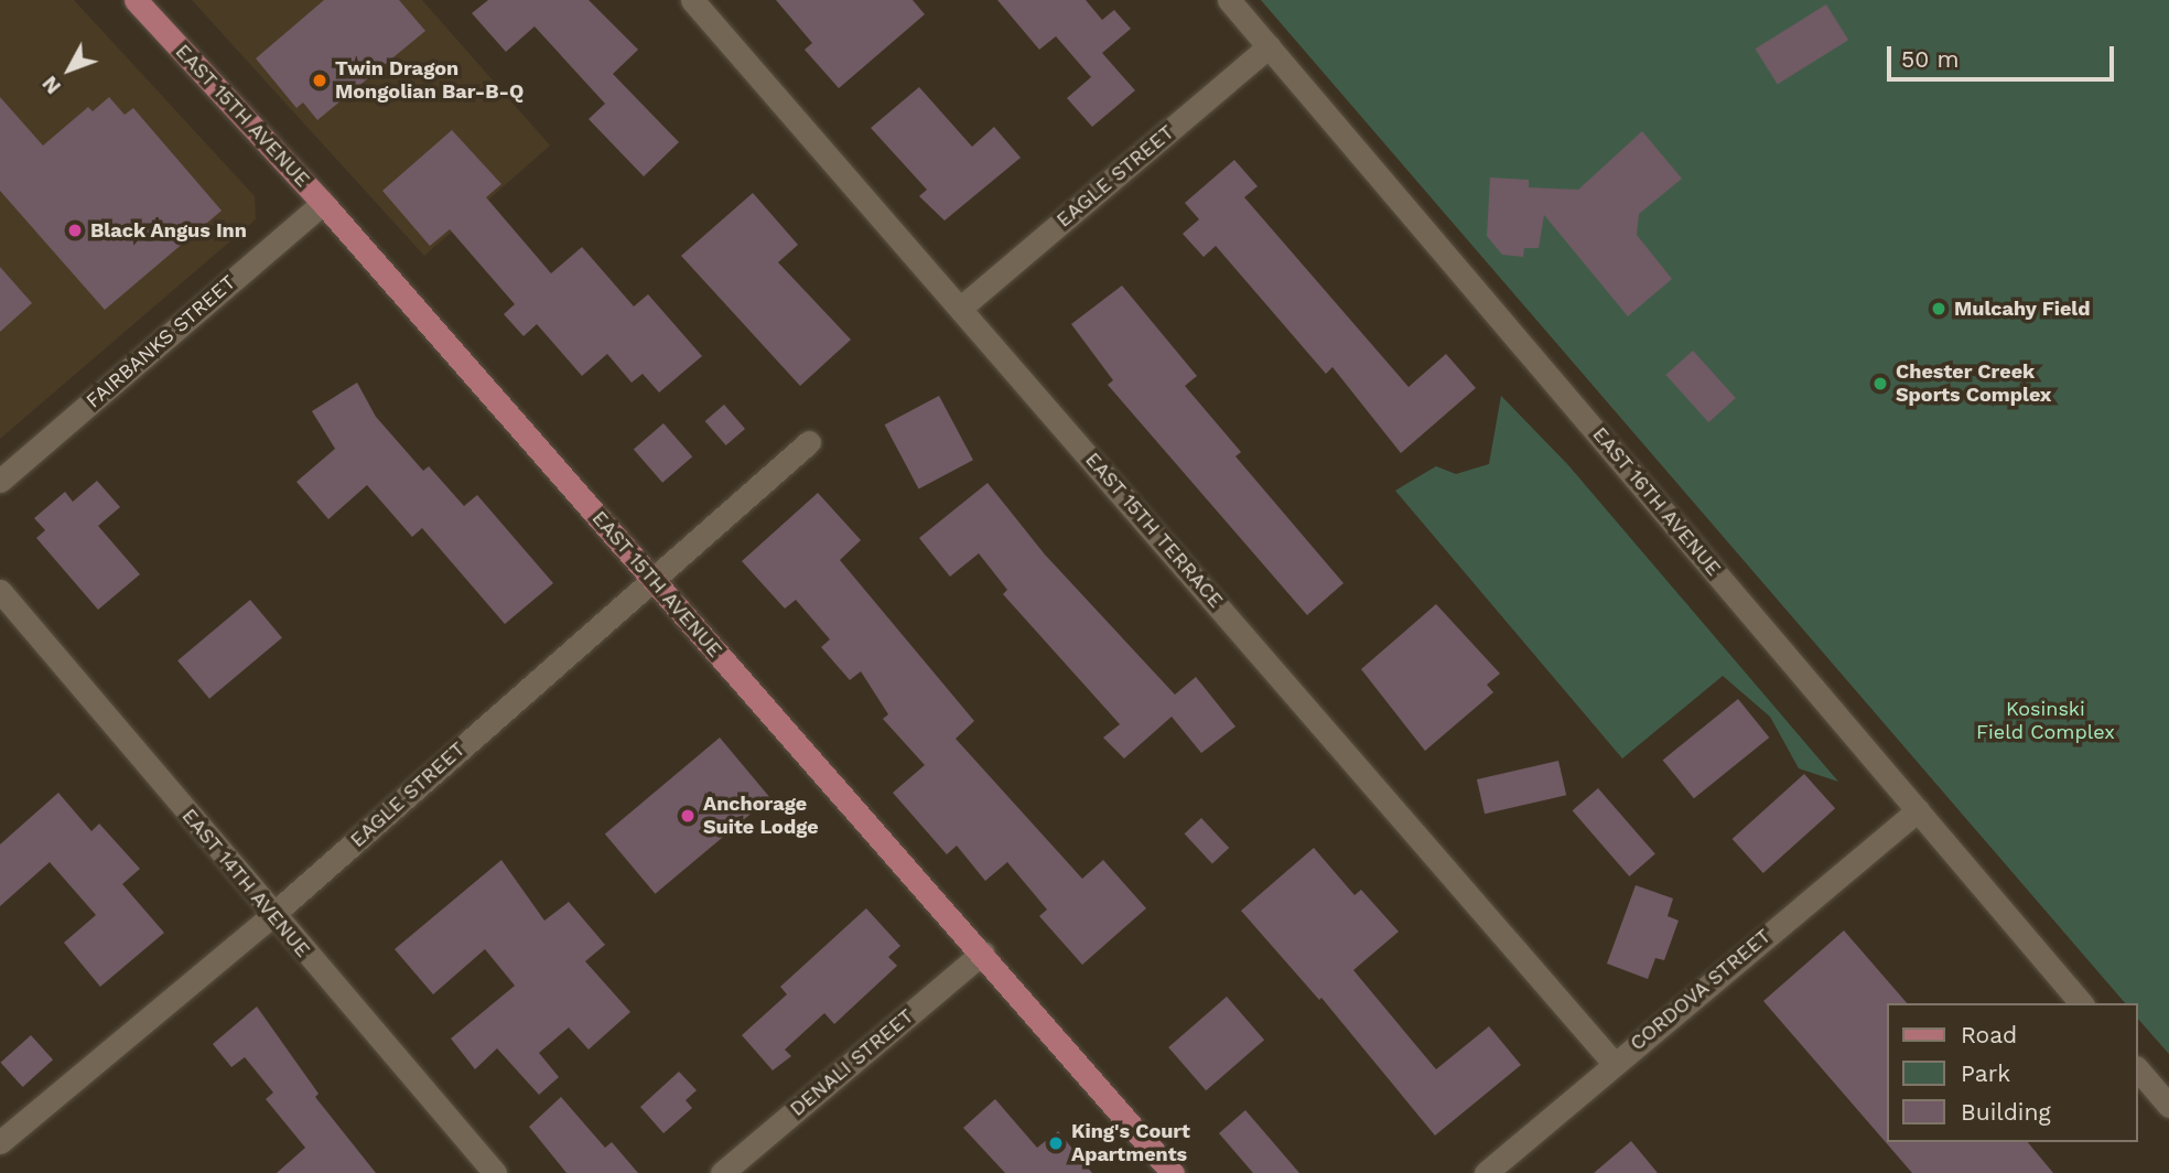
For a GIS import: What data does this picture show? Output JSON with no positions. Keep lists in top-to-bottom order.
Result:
{
  "streets": {
    "main road": ["EAST 15TH AVENUE"],
    "street": [
      "EAGLE STREET",
      "FAIRBANKS STREET",
      "EAST 16TH AVENUE",
      "EAST 15TH TERRACE",
      "EAST 14TH AVENUE",
      "CORDOVA STREET",
      "DENALI STREET"
    ]
  },
  "crossings": [
    ["EAST 15TH AVENUE", "EAGLE STREET"],
    ["EAST 15TH AVENUE", "FAIRBANKS STREET"],
    ["EAST 15TH AVENUE", "DENALI STREET"],
    ["EAGLE STREET", "EAST 16TH AVENUE"],
    ["EAGLE STREET", "EAST 15TH TERRACE"],
    ["EAGLE STREET", "EAST 14TH AVENUE"],
    ["EAST 16TH AVENUE", "CORDOVA STREET"],
    ["EAST 15TH TERRACE", "CORDOVA STREET"]
  ],
  "parks": ["Kosinski Field Complex"],
  "places": [
    "Twin Dragon Mongolian Bar-B-Q",
    "Black Angus Inn",
    "Mulcahy Field",
    "Chester Creek Sports Complex",
    "Anchorage Suite Lodge",
    "King's Court Apartments"
  ],
  "legend": ["Road", "Park", "Building"],
  "scale_bar": "50 m",
  "north": "bottom left"
}
